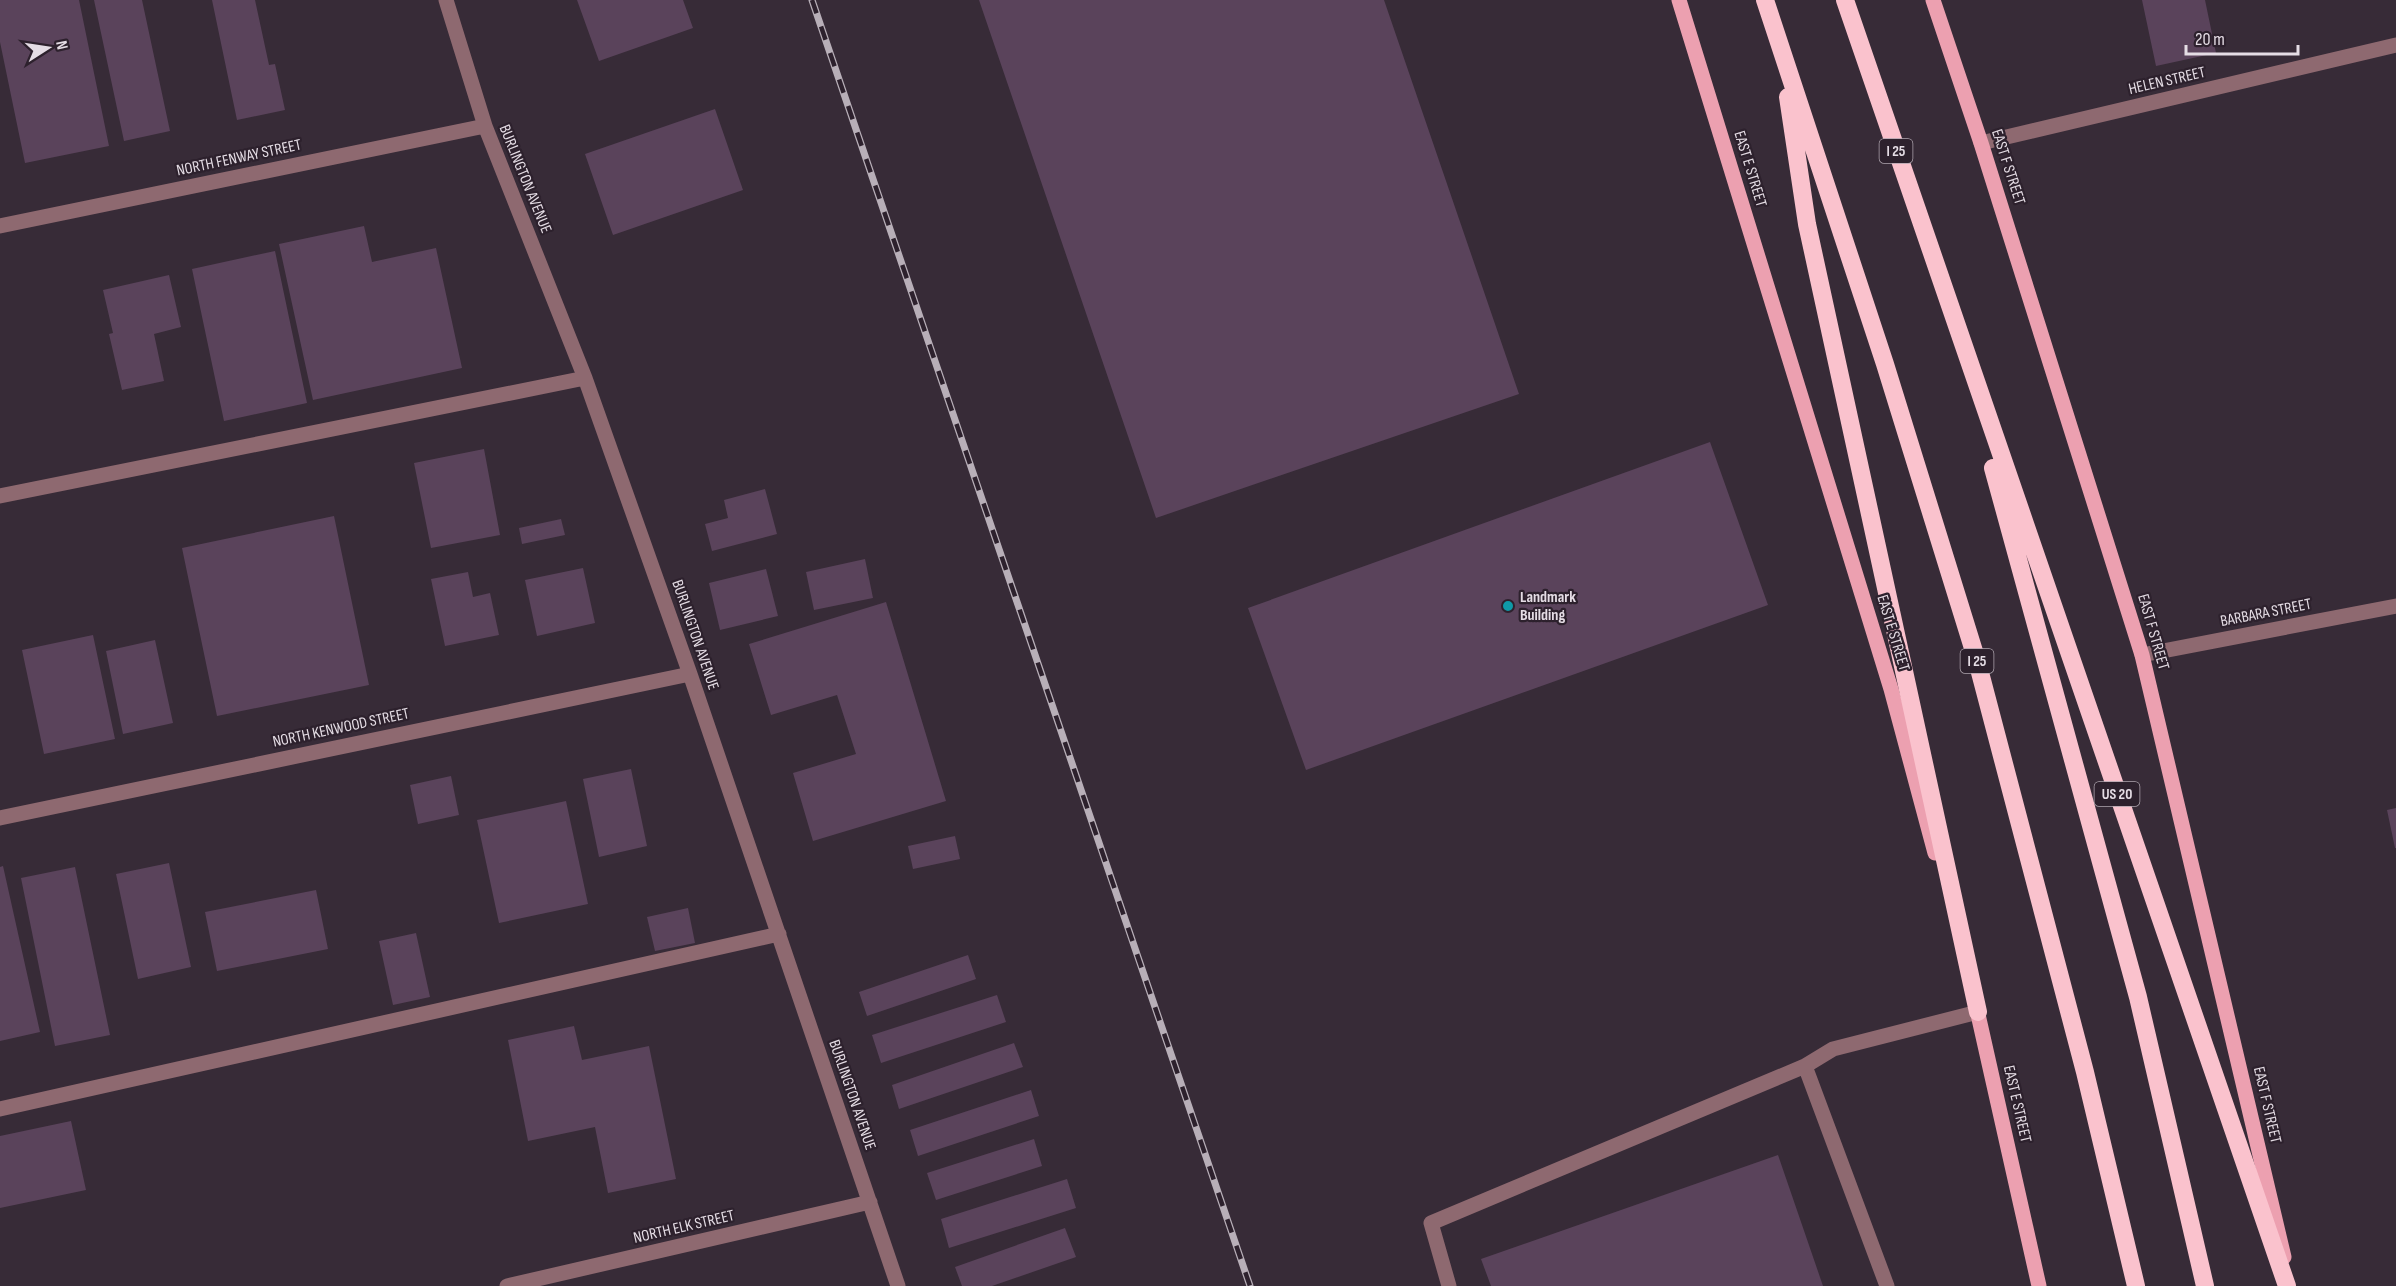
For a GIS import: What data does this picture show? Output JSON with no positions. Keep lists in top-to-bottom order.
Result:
{
  "streets": {
    "highway": ["I 25", "US 20"],
    "main road": ["EAST F STREET", "EAST E STREET"],
    "street": [
      "HELEN STREET",
      "NORTH FENWAY STREET",
      "BURLINGTON AVENUE",
      "BARBARA STREET",
      "NORTH KENWOOD STREET",
      "NORTH ELK STREET"
    ]
  },
  "crossings": [
    ["HELEN STREET", "EAST F STREET"],
    ["I 25", "US 20"],
    ["NORTH FENWAY STREET", "BURLINGTON AVENUE"],
    ["EAST F STREET", "BARBARA STREET"],
    ["EAST F STREET", "US 20"],
    ["BURLINGTON AVENUE", "NORTH KENWOOD STREET"],
    ["BURLINGTON AVENUE", "NORTH ELK STREET"]
  ],
  "places": ["Landmark Building"],
  "scale_bar": "20 m",
  "north": "right"
}
